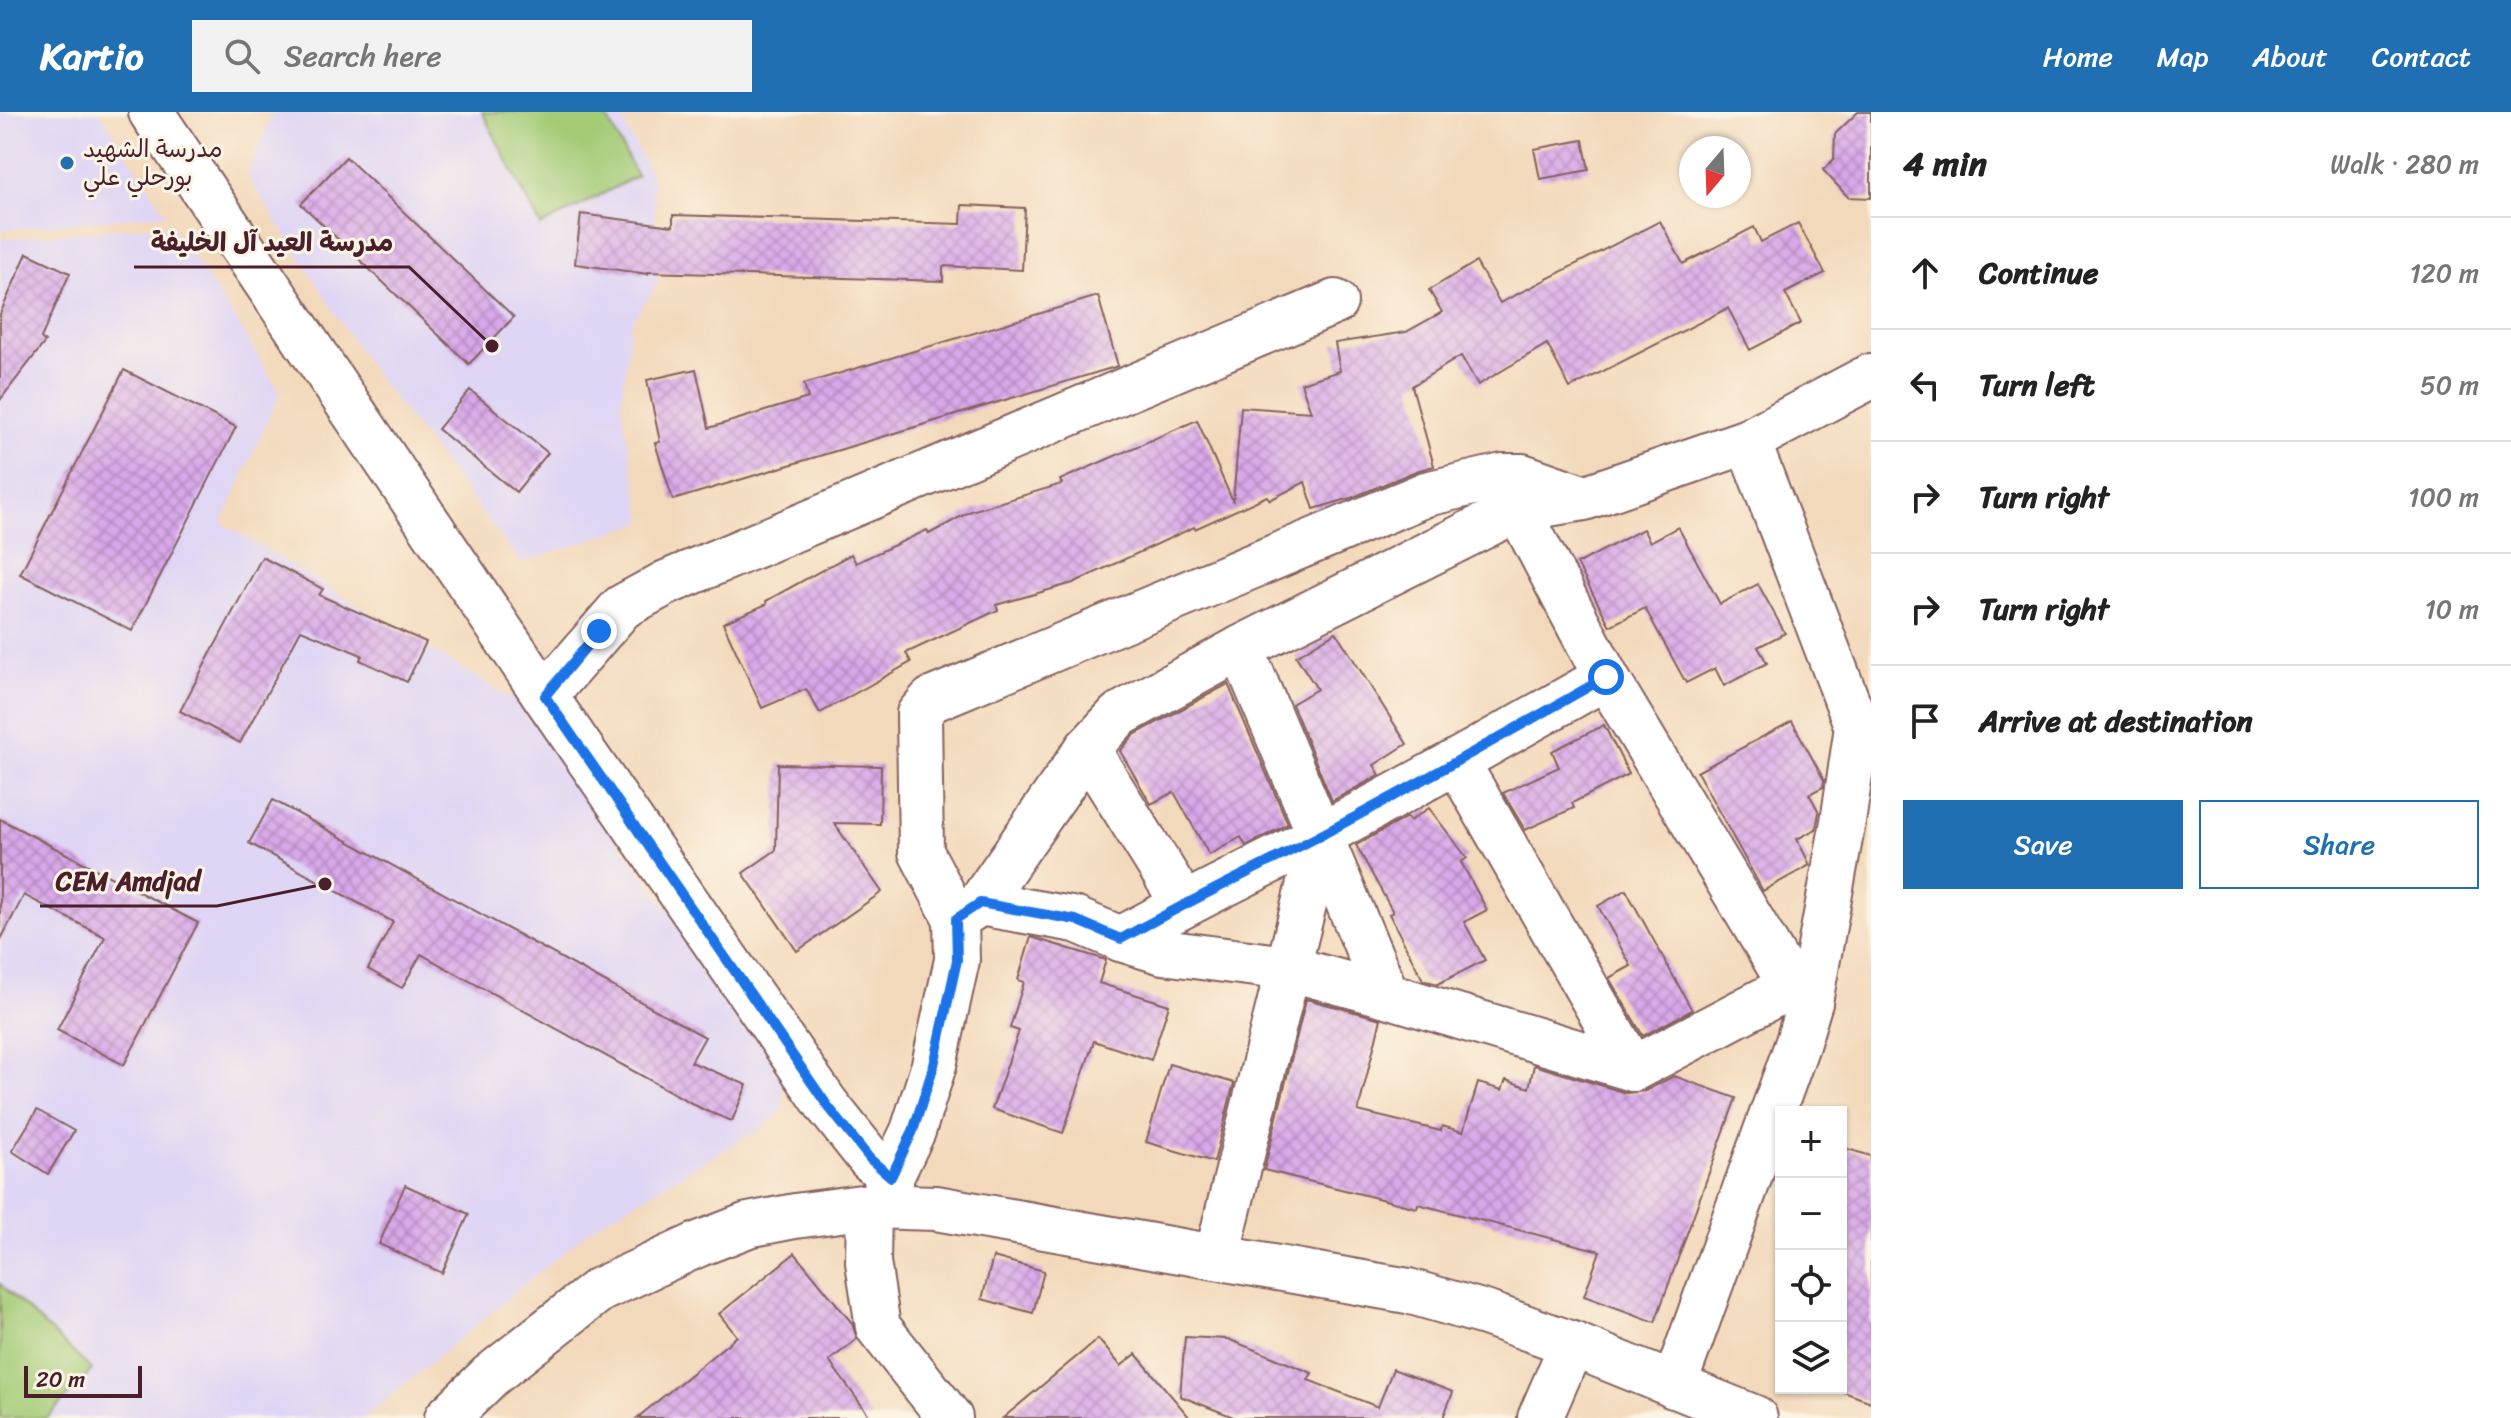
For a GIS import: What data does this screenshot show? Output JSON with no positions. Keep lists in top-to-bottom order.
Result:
{
  "places": ["مدرسة الشهيد بورحلي علي", "مدرسة العيد آل الخليفة", "CEM Amdjad"],
  "scale_bar": "20 m",
  "north": "bottom",
  "page": {
    "header": "Kartio",
    "search": "Search here",
    "nav": [
      "Home",
      "Map",
      "About",
      "Contact"
    ],
    "heading": ["4 min", "Walk · 280 m"],
    "list": [
      ["Continue", "120 m"],
      ["Turn left", "50 m"],
      ["Turn right", "100 m"],
      ["Turn right", "10 m"],
      "Arrive at destination"
    ],
    "buttons": ["Save", "Share"],
    "map_buttons": ["+", "−"],
    "scale": "20 m"
  }
}
